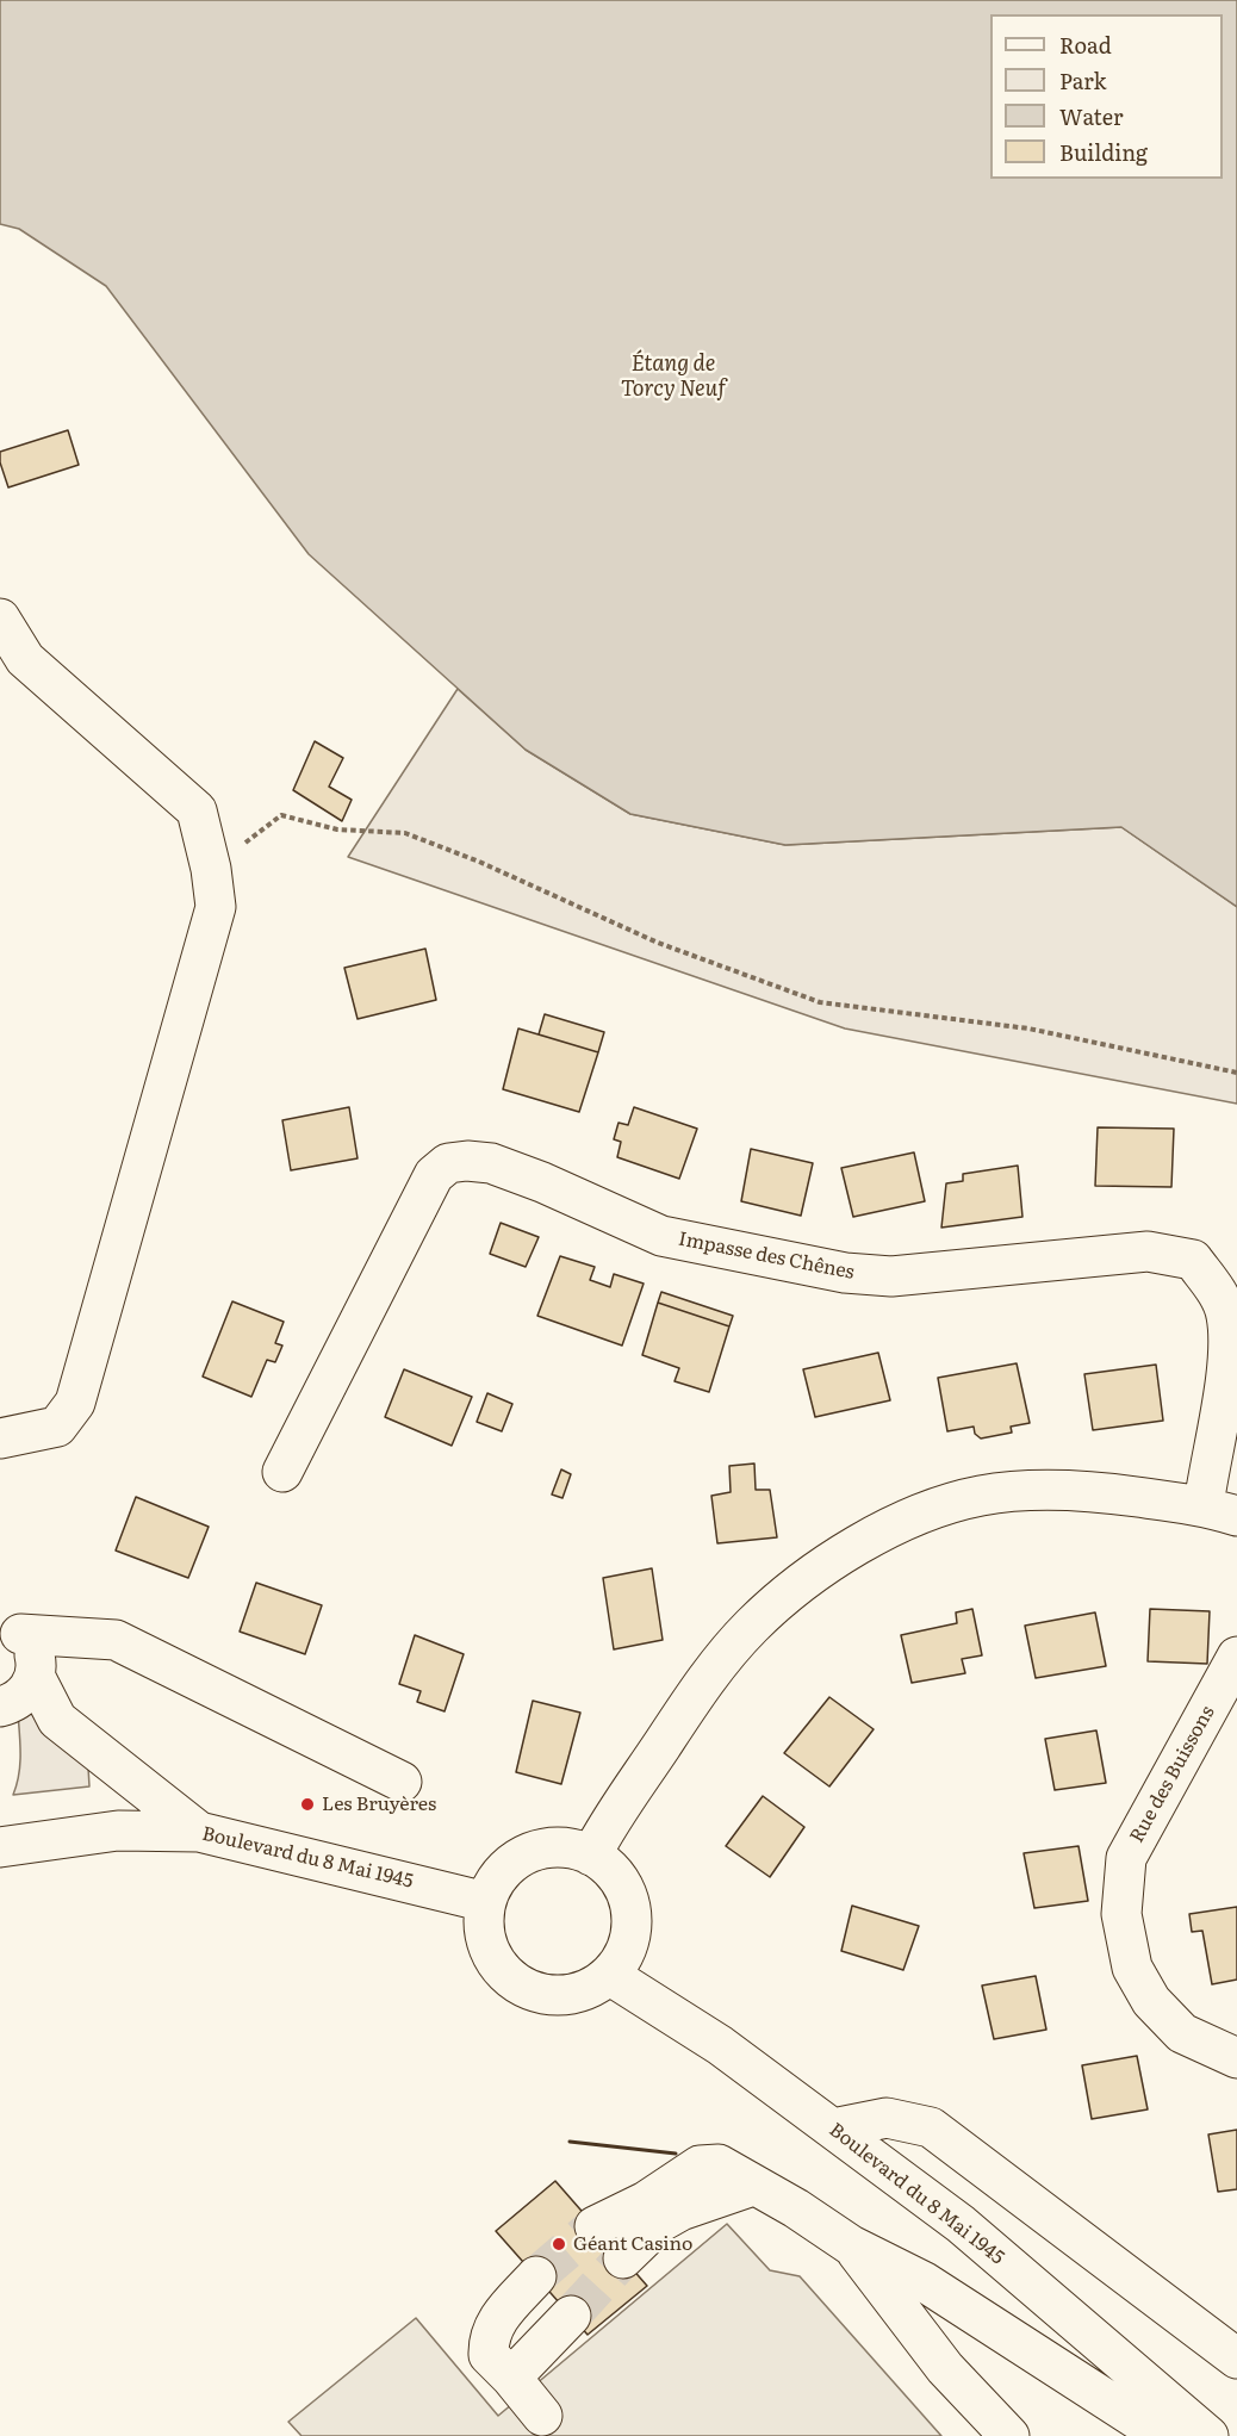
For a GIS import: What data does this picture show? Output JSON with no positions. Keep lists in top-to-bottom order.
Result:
{
  "streets": {
    "street": ["Impasse des Chênes", "Rue des Buissons", "Boulevard du 8 Mai 1945"]
  },
  "water": ["Étang de Torcy Neuf"],
  "places": ["Les Bruyères", "Géant Casino"],
  "legend": [
    "Road",
    "Park",
    "Water",
    "Building"
  ]
}
